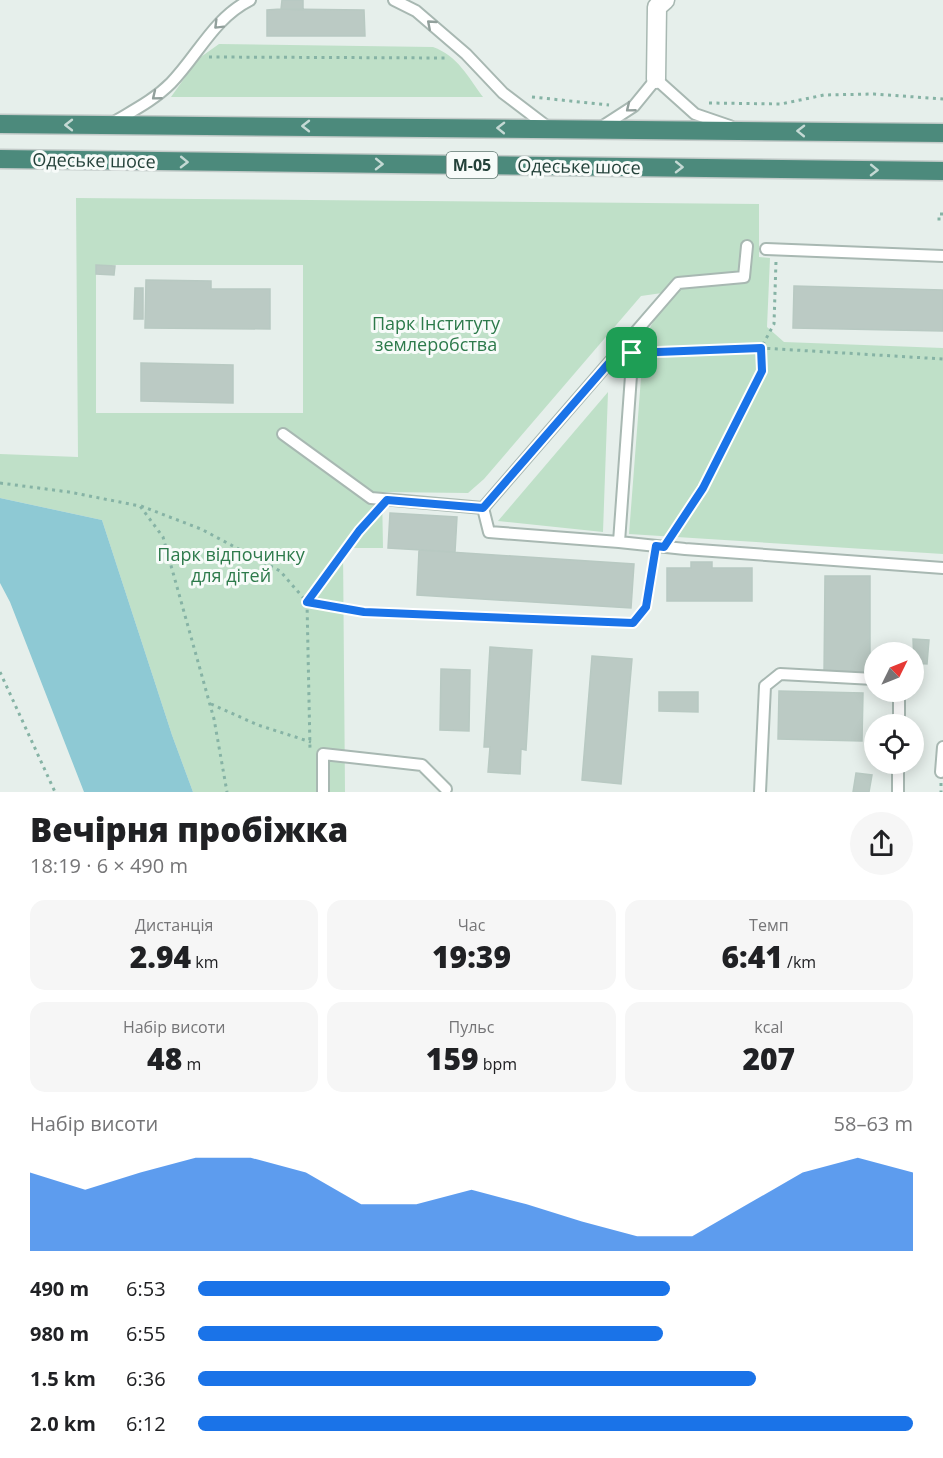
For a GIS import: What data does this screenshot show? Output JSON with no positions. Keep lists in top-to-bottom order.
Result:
{
  "streets": {
    "highway": ["Одеське шосе", "М-05"]
  },
  "parks": ["Парк Інституту землеробства", "Парк відпочинку для дітей"],
  "north": "top right",
  "page": {
    "heading": ["Вечірня пробіжка", "18:19 · 6 × 490 m"],
    "stats": [
      ["Дистанція", "2.94 km"],
      ["Час", "19:39"],
      ["Темп", "6:41 /km"],
      ["Набір висоти", "48 m"],
      ["Пульс", "159 bpm"],
      ["kcal", "207"]
    ],
    "chart": ["Набір висоти", "58–63 m"],
    "list": [
      {
        "name": "490 m",
        "note": "6:53"
      },
      {
        "name": "980 m",
        "note": "6:55"
      },
      {
        "name": "1.5 km",
        "note": "6:36"
      },
      {
        "name": "2.0 km",
        "note": "6:12"
      }
    ]
  }
}
